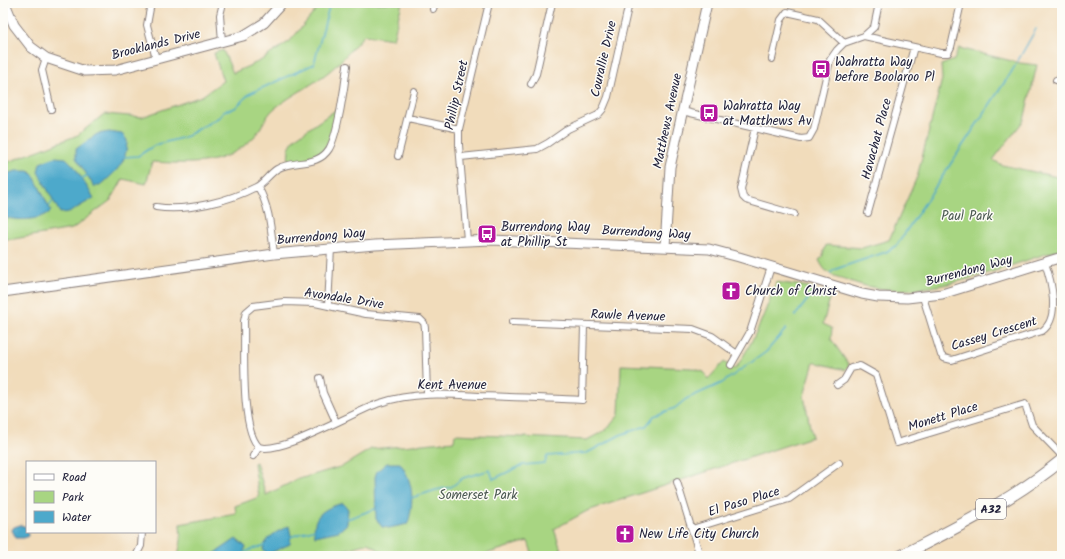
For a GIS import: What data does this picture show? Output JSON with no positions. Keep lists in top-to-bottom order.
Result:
{
  "streets": {
    "highway": ["A32"],
    "main road": ["Brooklands Drive", "Matthews Avenue", "Burrendong Way"],
    "street": [
      "Courallie Drive",
      "Phillip Street",
      "Havachat Place",
      "Avondale Drive",
      "Rawle Avenue",
      "Cassey Crescent",
      "Kent Avenue",
      "Monett Place",
      "El Paso Place"
    ]
  },
  "crossings": [
    ["Courallie Drive", "Phillip Street"],
    ["Phillip Street", "Burrendong Way"],
    ["Matthews Avenue", "Burrendong Way"],
    ["Burrendong Way", "Cassey Crescent"],
    ["Avondale Drive", "Kent Avenue"],
    ["Rawle Avenue", "Kent Avenue"]
  ],
  "parks": ["Paul Park", "Somerset Park"],
  "places": {
    "bus stop": ["Wahratta Way before Boolaroo Pl", "Wahratta Way at Matthews Av", "Burrendong Way at Phillip St"],
    "church": ["Church of Christ", "New Life City Church"]
  },
  "legend": ["Road", "Park", "Water"]
}
